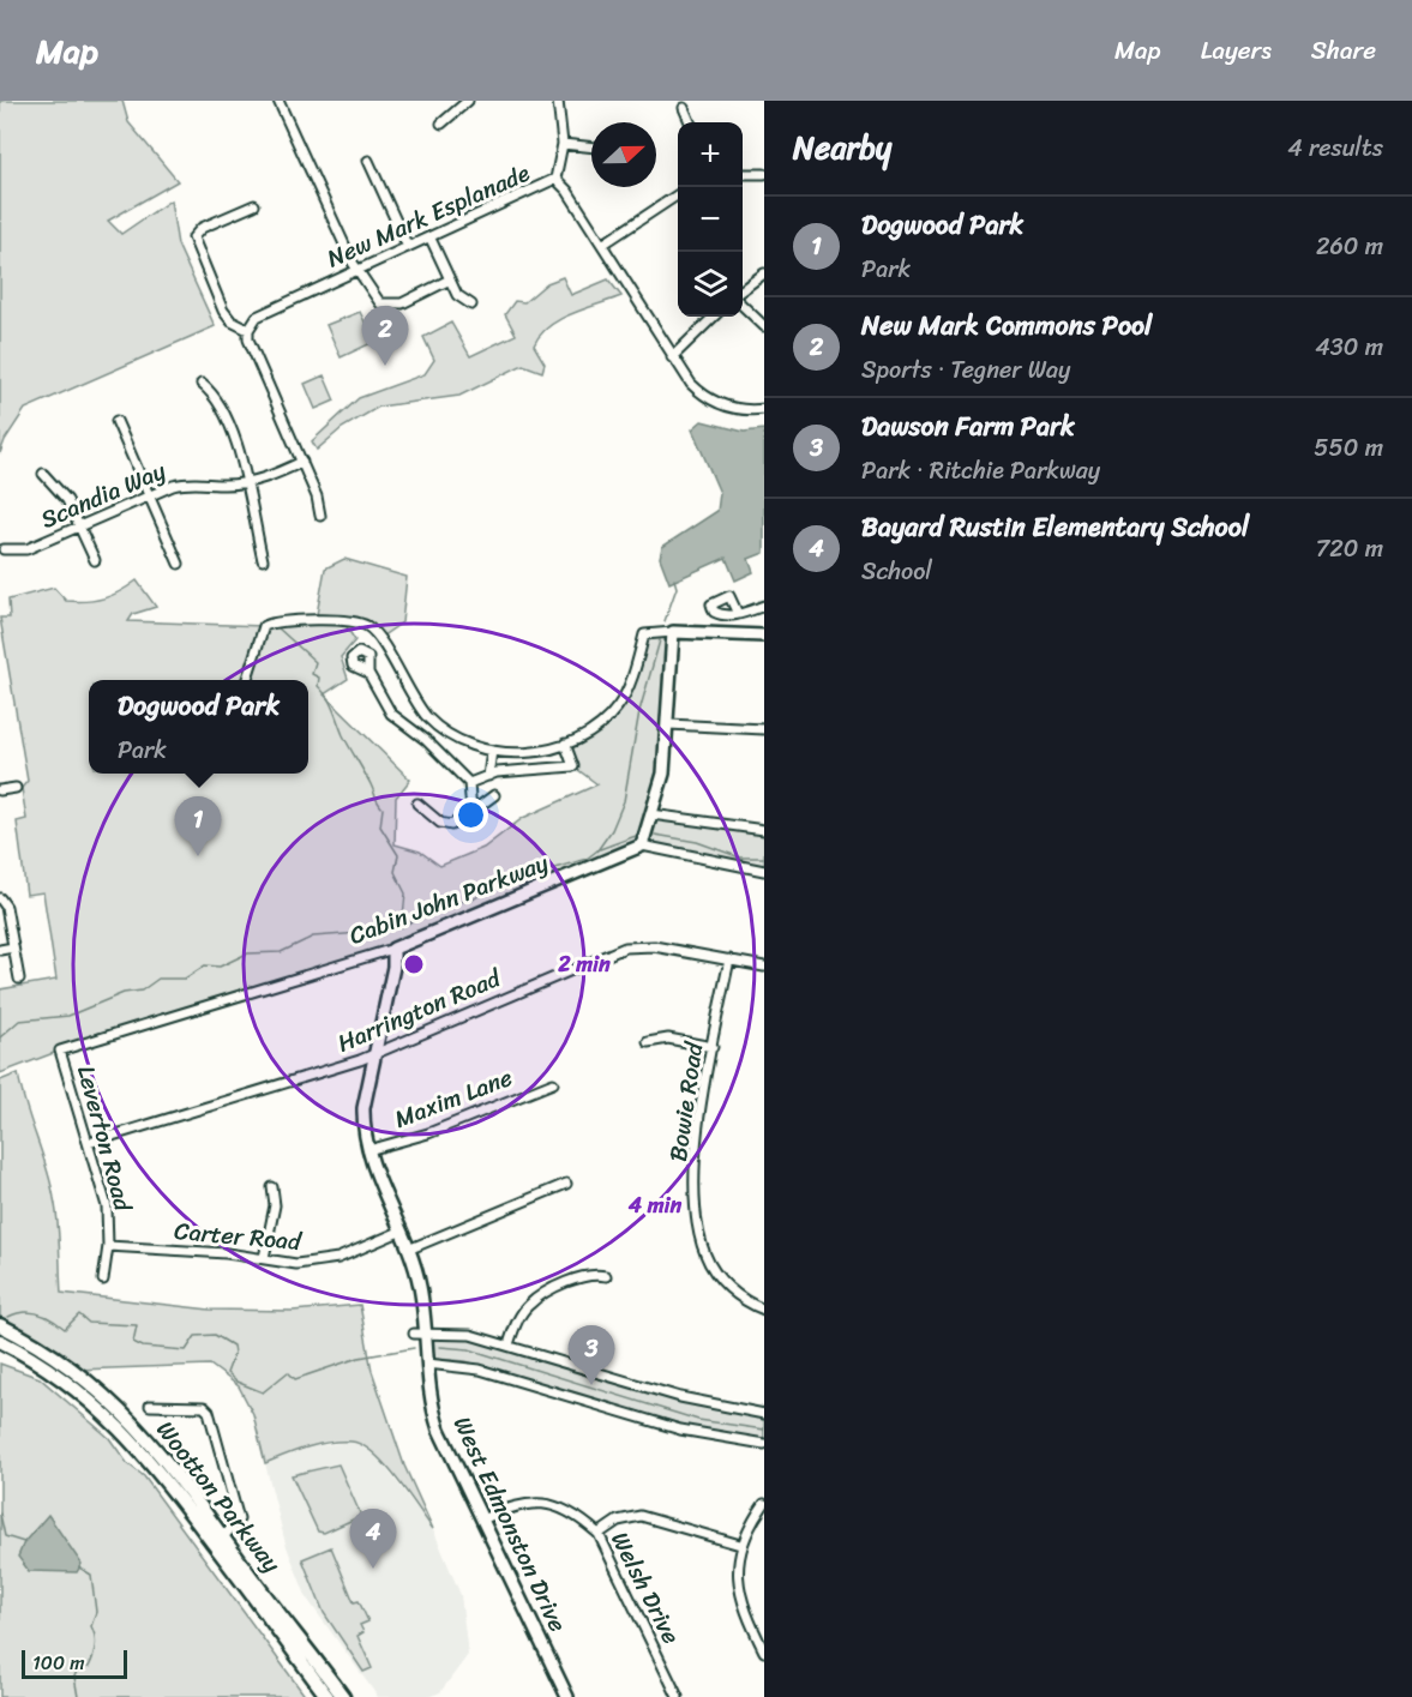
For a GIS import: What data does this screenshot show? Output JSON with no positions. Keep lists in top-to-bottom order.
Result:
{
  "streets": {
    "main road": ["Wootton Parkway"],
    "street": [
      "New Mark Esplanade",
      "Scandia Way",
      "Cabin John Parkway",
      "Harrington Road",
      "Maxim Lane",
      "Bowie Road",
      "Leverton Road",
      "Carter Road",
      "West Edmonston Drive",
      "Welsh Drive"
    ]
  },
  "crossings": [
    ["Cabin John Parkway", "Leverton Road"],
    ["Cabin John Parkway", "West Edmonston Drive"],
    ["Harrington Road", "Bowie Road"],
    ["Harrington Road", "Leverton Road"],
    ["Harrington Road", "West Edmonston Drive"],
    ["Maxim Lane", "West Edmonston Drive"],
    ["Leverton Road", "Carter Road"],
    ["Carter Road", "West Edmonston Drive"],
    ["West Edmonston Drive", "Welsh Drive"]
  ],
  "scale_bar": "100 m",
  "north": "right",
  "page": {
    "header": "Map",
    "nav": ["Map", "Layers", "Share"],
    "heading": ["Nearby", "4 results"],
    "map_buttons": ["+", "−"],
    "list": [
      {
        "mark": "1",
        "name": "Dogwood Park",
        "note": "Park",
        "value": "260 m"
      },
      {
        "mark": "2",
        "name": "New Mark Commons Pool",
        "note": "Sports · Tegner Way",
        "value": "430 m"
      },
      {
        "mark": "3",
        "name": "Dawson Farm Park",
        "note": "Park · Ritchie Parkway",
        "value": "550 m"
      },
      {
        "mark": "4",
        "name": "Bayard Rustin Elementary School",
        "note": "School",
        "value": "720 m"
      }
    ],
    "pins": [
      "2",
      "1",
      "3",
      "4"
    ],
    "popup": ["Dogwood Park", "Park"],
    "scale": "100 m"
  },
  "rings": ["2 min", "4 min"]
}
